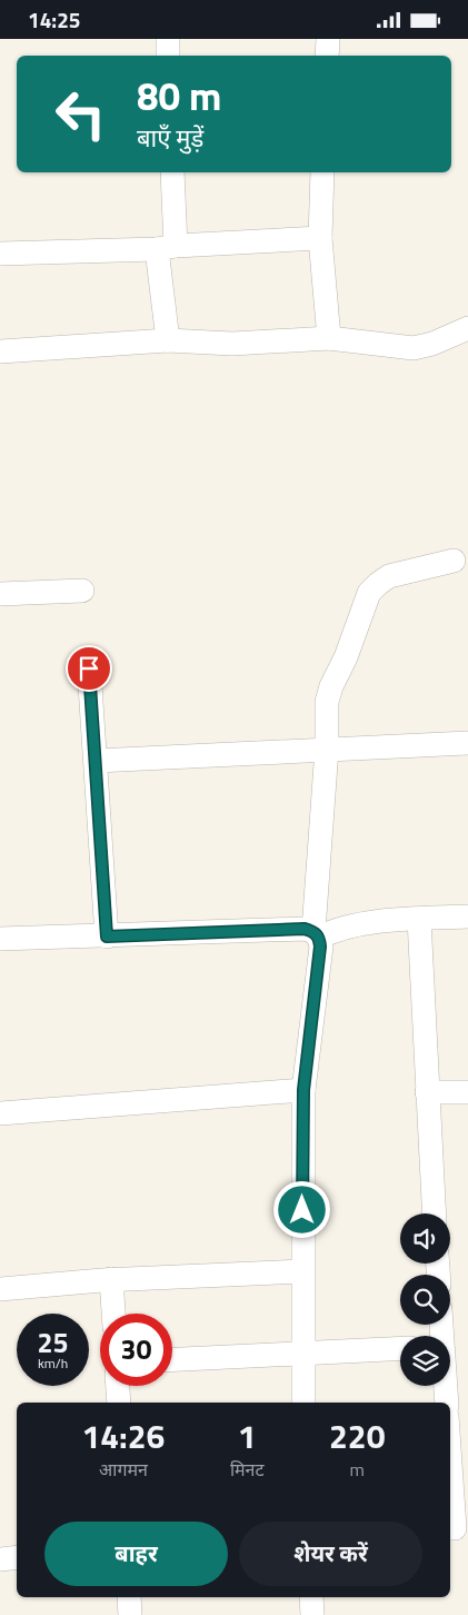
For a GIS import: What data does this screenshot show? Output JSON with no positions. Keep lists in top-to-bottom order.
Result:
{
  "page": {
    "status": "14:25",
    "turn": ["80 m", "बाएँ मुड़ें"],
    "speed": "25 km/h",
    "limit": "30",
    "eta": [
      "14:26",
      "आगमन",
      "1",
      "मिनट",
      "220",
      "m"
    ],
    "buttons": ["बाहर", "शेयर करें"]
  }
}
